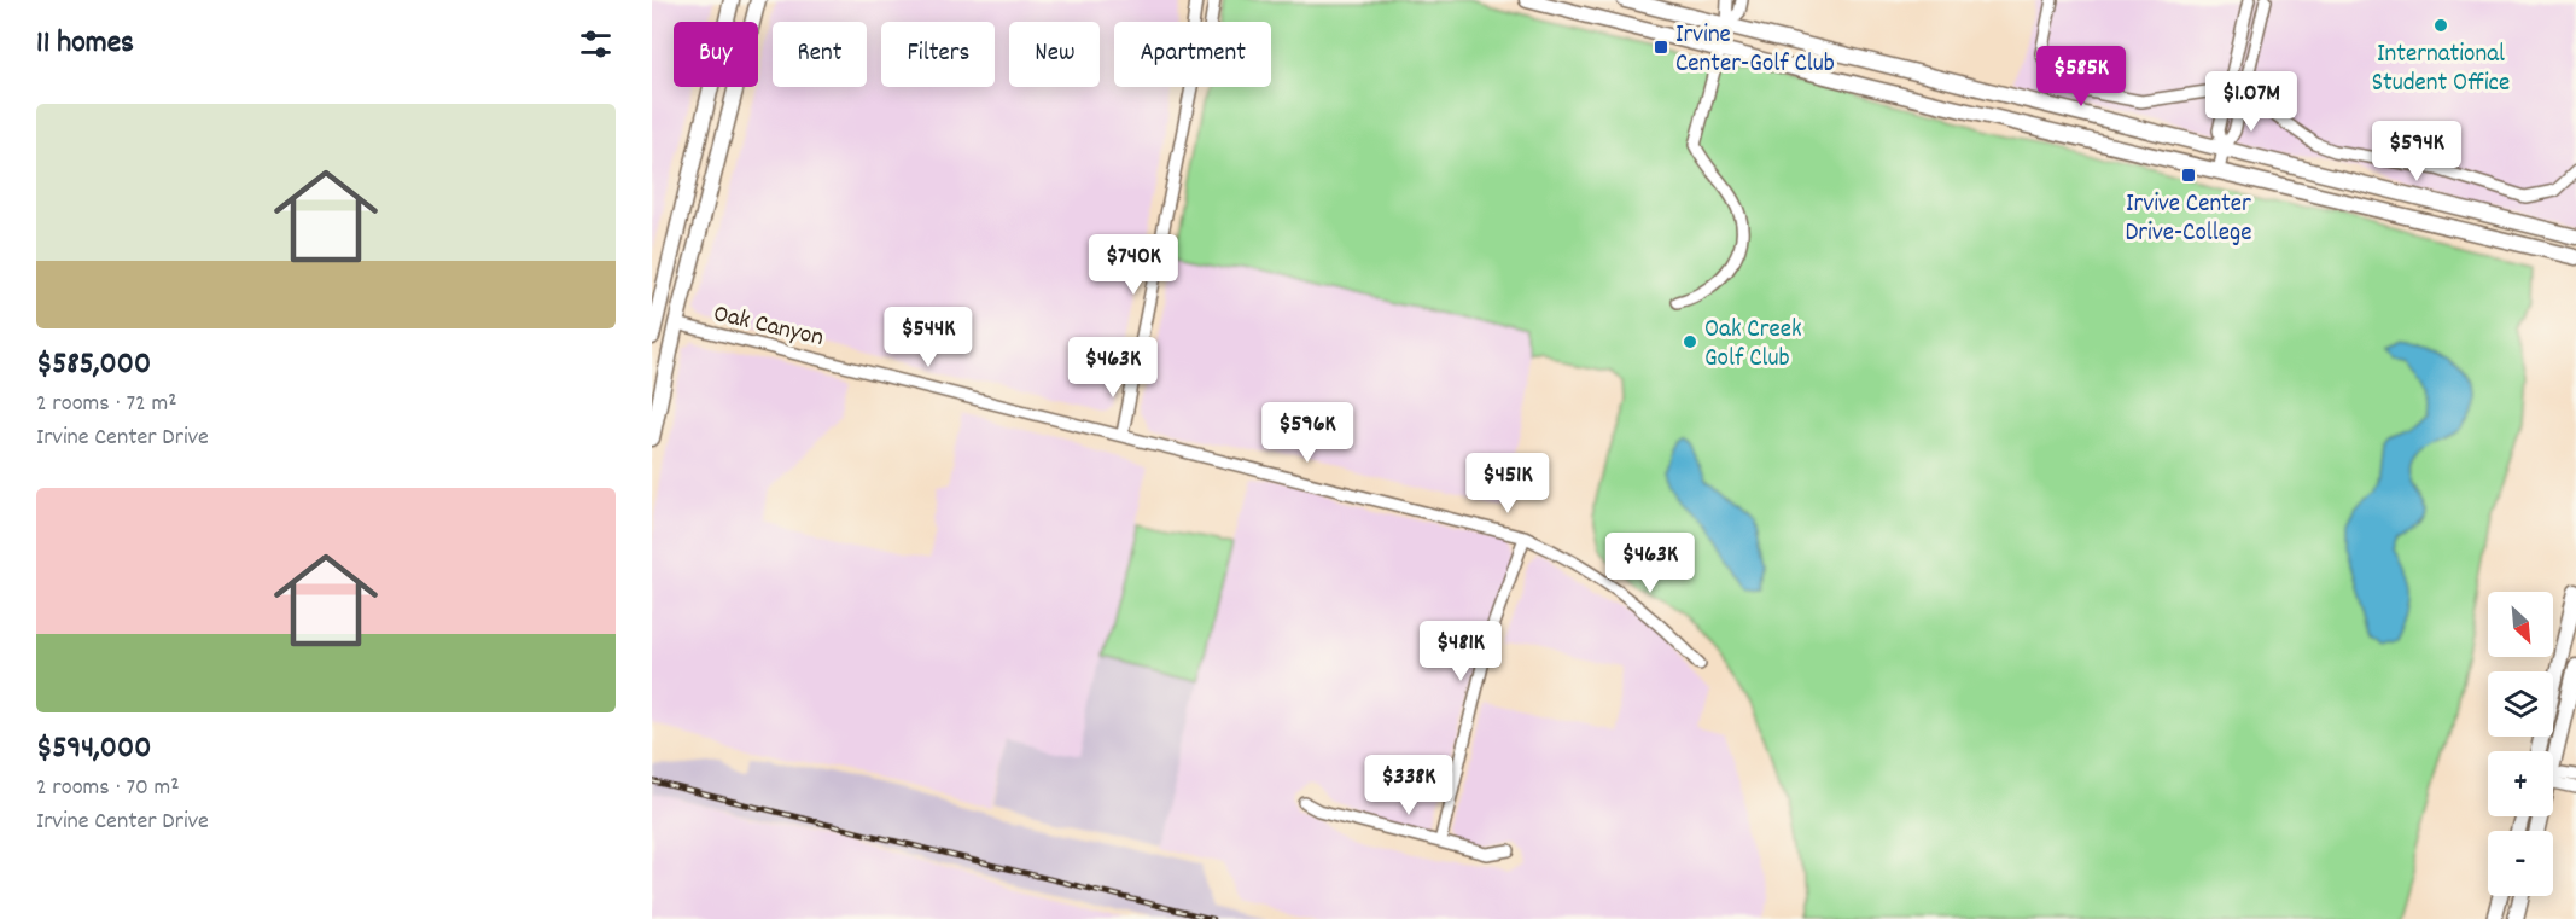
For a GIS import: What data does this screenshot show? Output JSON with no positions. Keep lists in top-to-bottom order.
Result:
{
  "streets": {
    "street": ["Oak Canyon"]
  },
  "places": {
    "other": ["International Student Office", "Oak Creek Golf Club"],
    "transit": ["Irvine Center-Golf Club", "Irvive Center Drive-College"]
  },
  "north": "bottom right",
  "page": {
    "heading": "11 homes",
    "chip": [
      "Buy",
      "Rent",
      "Filters",
      "New",
      "Apartment"
    ],
    "price": [
      "$585K",
      "$1.07M",
      "$594K",
      "$740K",
      "$544K",
      "$463K",
      "$596K",
      "$451K",
      "$463K",
      "$481K",
      "$338K"
    ],
    "list": [
      {
        "name": "$585,000",
        "note": "2 rooms · 72 m² · Irvine Center Drive"
      },
      {
        "name": "$594,000",
        "note": "2 rooms · 70 m² · Irvine Center Drive"
      }
    ],
    "map_buttons": ["+", "−"]
  }
}
